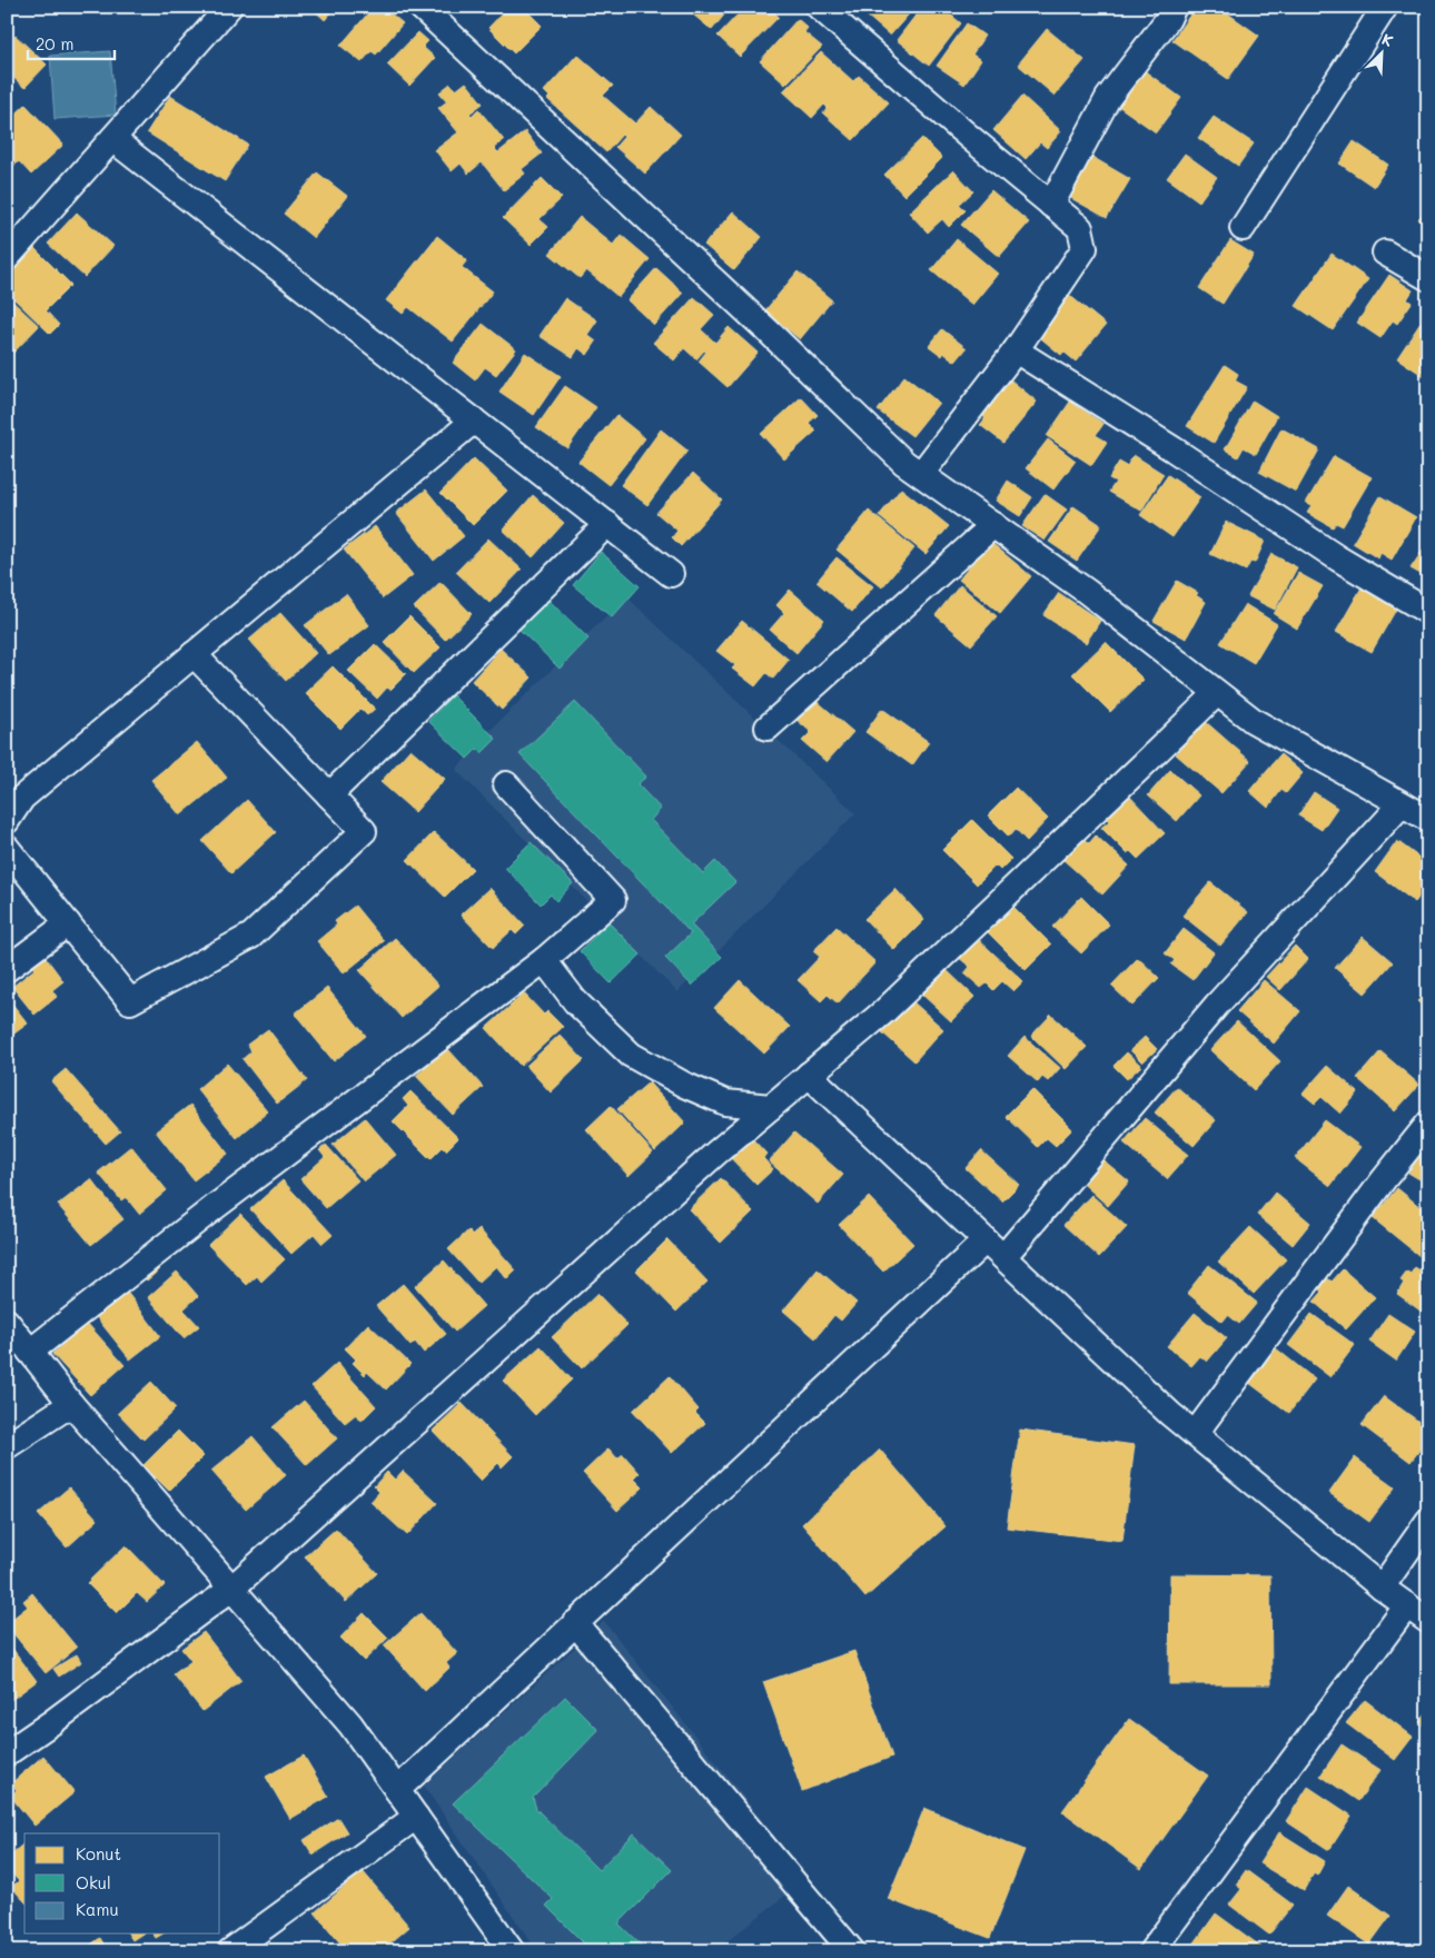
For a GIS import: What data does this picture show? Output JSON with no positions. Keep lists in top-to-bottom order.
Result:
{
  "legend": ["Konut", "Okul", "Kamu"],
  "scale_bar": "20 m",
  "north": "top right"
}
